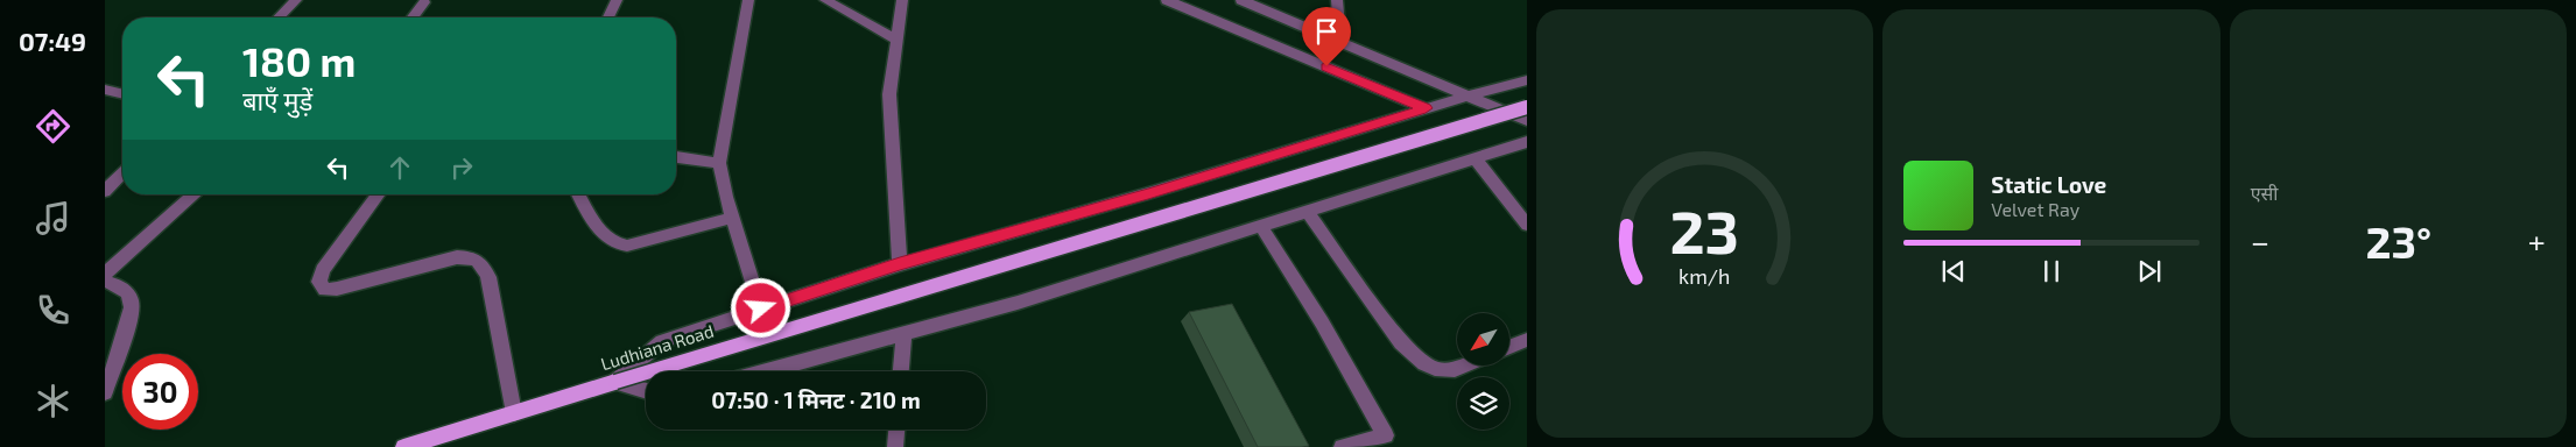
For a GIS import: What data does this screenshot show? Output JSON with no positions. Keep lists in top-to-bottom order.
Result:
{
  "streets": {
    "main road": ["Ludhiana Road"]
  },
  "north": "bottom left",
  "page": {
    "tabs": "07:49",
    "tile": "एसी",
    "turn": ["180 m", "बाएँ मुड़ें"],
    "song": ["Static Love", "Velvet Ray"],
    "heat": ["−", "23°", "+"],
    "limit": "30",
    "trip": "07:50 · 1 मिनट · 210 m",
    "gauge": ["23", "km/h"]
  }
}
